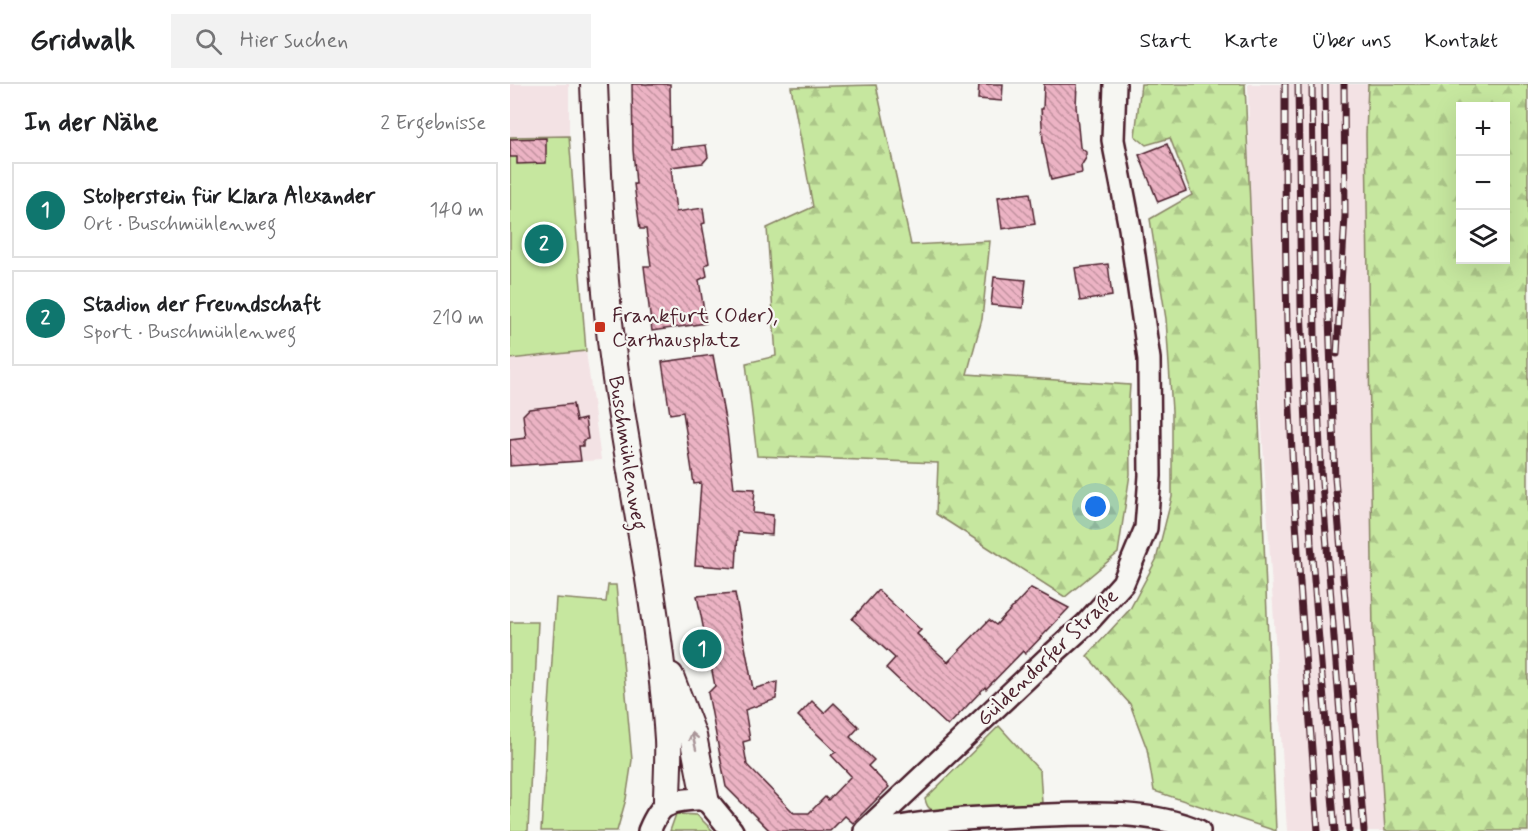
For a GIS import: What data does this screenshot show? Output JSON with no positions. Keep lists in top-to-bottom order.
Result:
{
  "streets": {
    "street": ["Buschmühlenweg", "Güldendorfer Straße"]
  },
  "places": {
    "transit": ["Frankfurt (Oder), Carthausplatz"]
  },
  "page": {
    "header": "Gridwalk",
    "search": "Hier suchen",
    "nav": [
      "Start",
      "Karte",
      "Über uns",
      "Kontakt"
    ],
    "heading": ["In der Nähe", "2 Ergebnisse"],
    "map_buttons": ["+", "−"],
    "list": [
      {
        "mark": "1",
        "name": "Stolperstein für Klara Alexander",
        "note": "Ort · Buschmühlenweg",
        "value": "140 m"
      },
      {
        "mark": "2",
        "name": "Stadion der Freundschaft",
        "note": "Sport · Buschmühlenweg",
        "value": "210 m"
      }
    ],
    "pins": ["2", "1"]
  }
}
